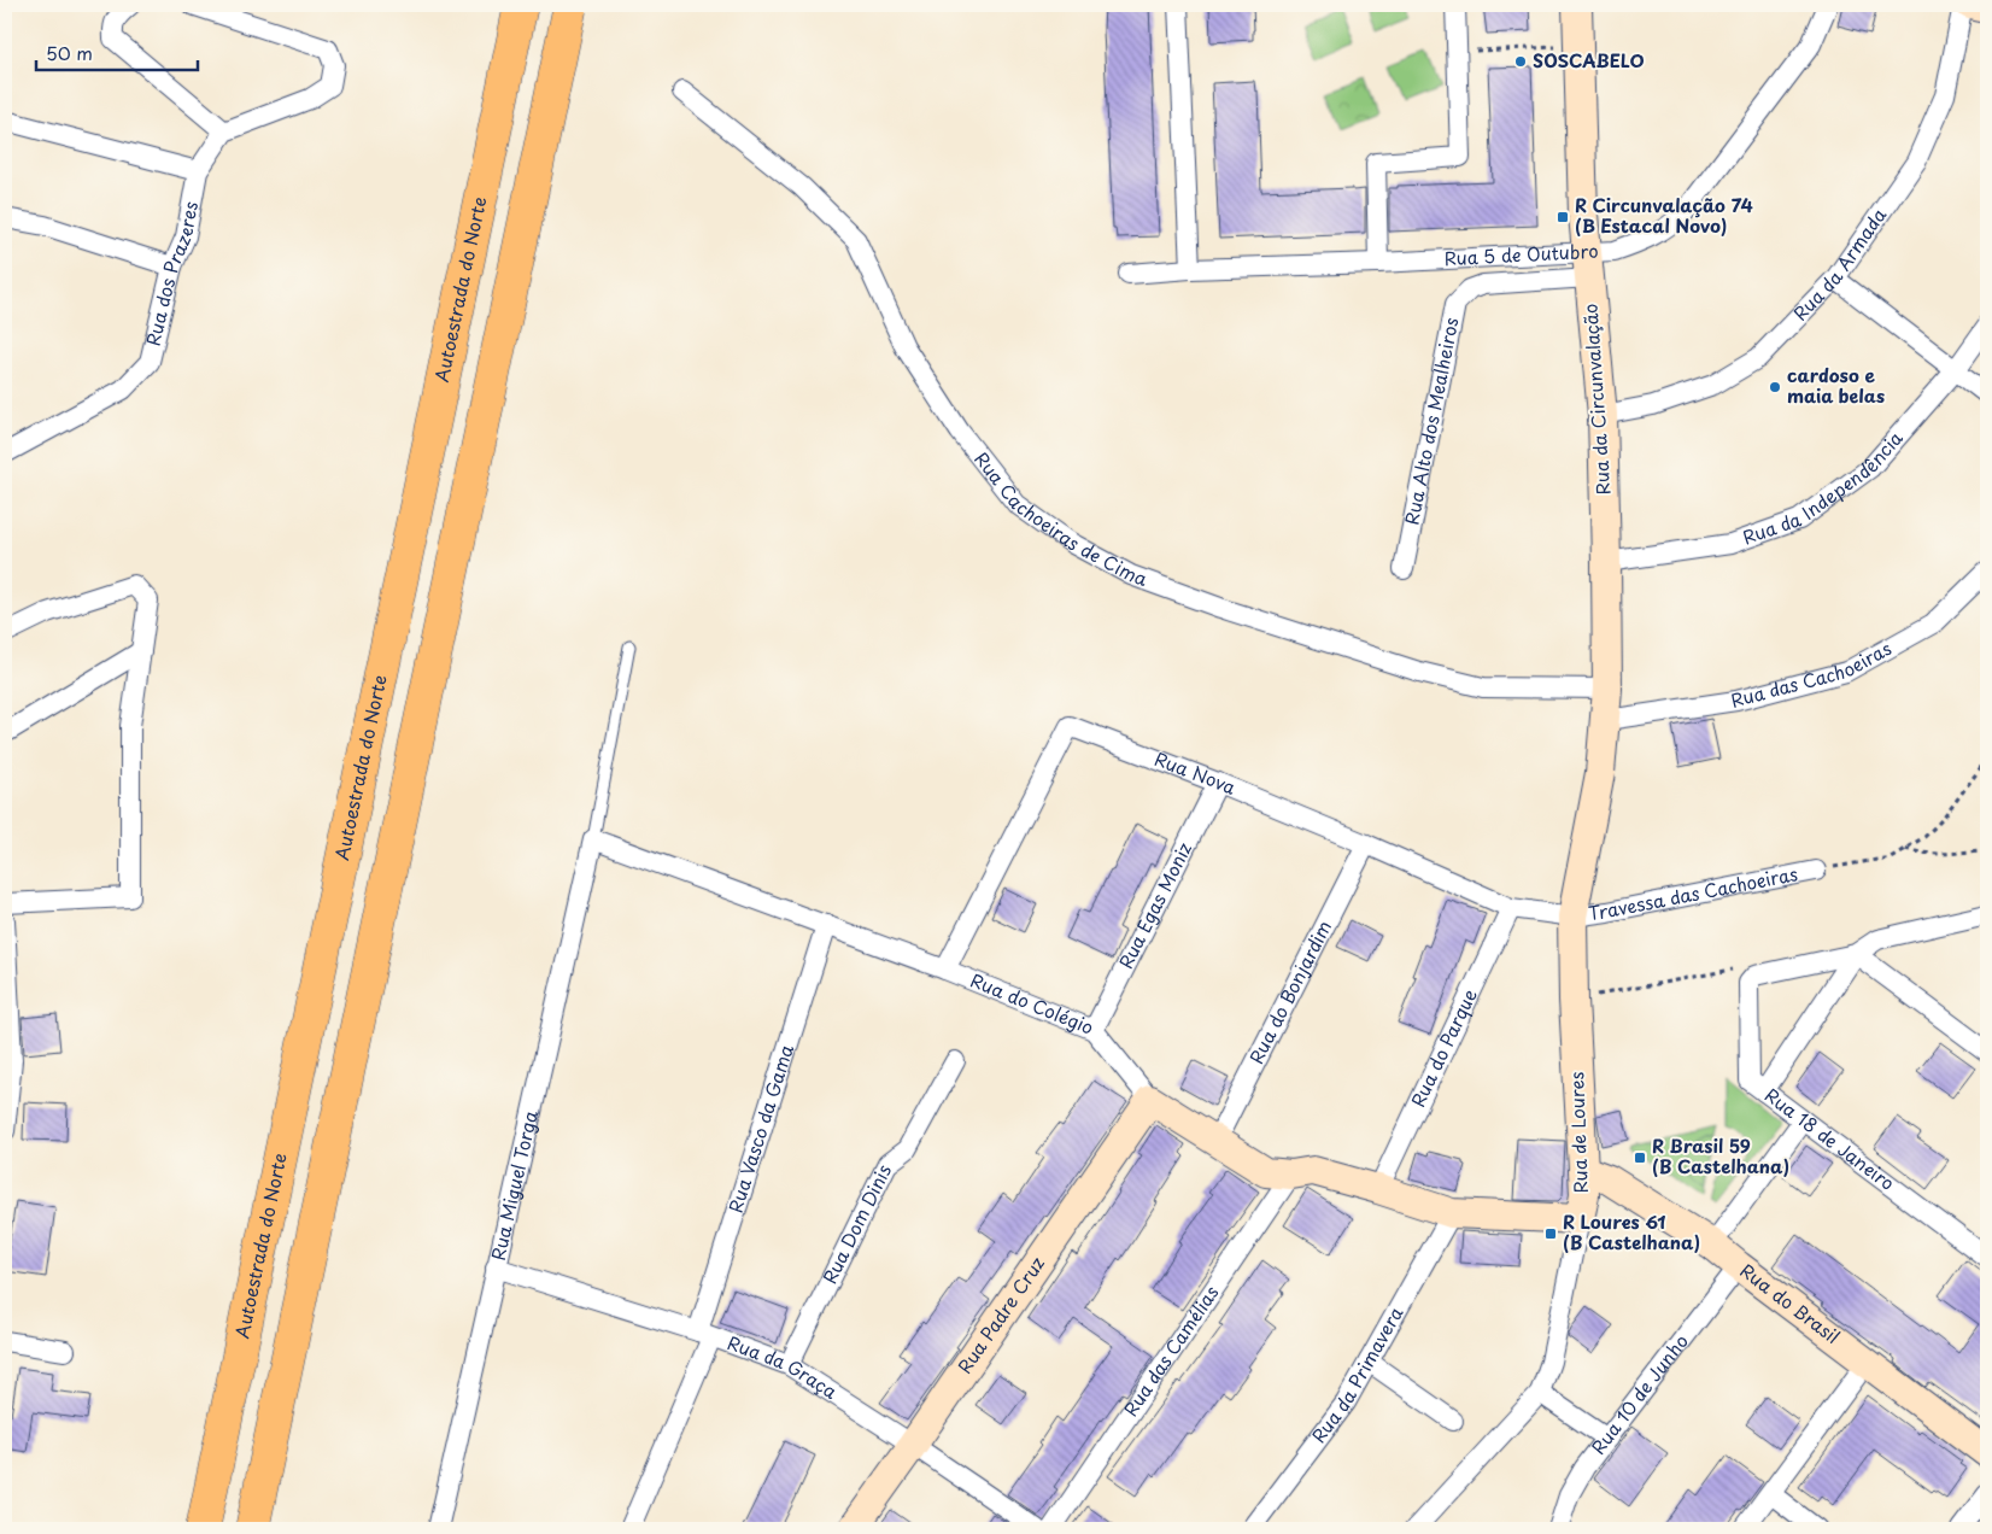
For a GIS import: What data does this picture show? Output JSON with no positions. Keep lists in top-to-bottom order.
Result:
{
  "streets": {
    "highway": ["Autoestrada do Norte"],
    "street": [
      "Rua 5 de Outubro",
      "Rua da Armada",
      "Rua dos Prazeres",
      "Rua da Circunvalação",
      "Rua Alto dos Mealheiros",
      "Rua da Independência",
      "Rua Cachoeiras de Cima",
      "Rua das Cachoeiras",
      "Rua Nova",
      "Travessa das Cachoeiras",
      "Rua Egas Moniz",
      "Rua do Bonjardim",
      "Rua do Colégio",
      "Rua do Parque",
      "Rua Vasco da Gama",
      "Rua de Loures",
      "Rua 18 de Janeiro",
      "Rua Miguel Torga",
      "Rua Dom Dinis",
      "Rua do Brasil",
      "Rua Padre Cruz",
      "Rua das Camélias",
      "Rua da Graça",
      "Rua da Primavera",
      "Rua 10 de Junho"
    ]
  },
  "crossings": [
    ["Rua 5 de Outubro", "Rua da Circunvalação"],
    ["Rua 5 de Outubro", "Rua Alto dos Mealheiros"],
    ["Rua da Armada", "Rua da Circunvalação"],
    ["Rua da Circunvalação", "Rua Alto dos Mealheiros"],
    ["Rua da Circunvalação", "Rua da Independência"],
    ["Rua da Circunvalação", "Rua Cachoeiras de Cima"],
    ["Rua da Circunvalação", "Rua das Cachoeiras"],
    ["Rua da Circunvalação", "Rua de Loures"],
    ["Rua Nova", "Travessa das Cachoeiras"],
    ["Rua Nova", "Rua Egas Moniz"],
    ["Rua Nova", "Rua do Bonjardim"],
    ["Rua Nova", "Rua do Colégio"],
    ["Rua Nova", "Rua do Parque"],
    ["Rua Nova", "Rua de Loures"],
    ["Travessa das Cachoeiras", "Rua de Loures"],
    ["Rua Egas Moniz", "Rua do Colégio"],
    ["Rua do Bonjardim", "Rua do Colégio"],
    ["Rua do Colégio", "Rua do Parque"],
    ["Rua do Colégio", "Rua Vasco da Gama"],
    ["Rua do Colégio", "Rua de Loures"],
    ["Rua do Colégio", "Rua Miguel Torga"],
    ["Rua do Colégio", "Rua Padre Cruz"],
    ["Rua do Colégio", "Rua das Camélias"],
    ["Rua do Colégio", "Rua da Primavera"],
    ["Rua Vasco da Gama", "Rua da Graça"],
    ["Rua de Loures", "Rua do Brasil"],
    ["Rua Miguel Torga", "Rua da Graça"],
    ["Rua Dom Dinis", "Rua da Graça"],
    ["Rua do Brasil", "Rua 10 de Junho"],
    ["Rua Padre Cruz", "Rua da Graça"]
  ],
  "places": {
    "other": ["SOSCABELO", "cardoso e maia belas"],
    "transit": ["R Circunvalação 74 (B Estacal Novo)", "R Brasil 59 (B Castelhana)", "R Loures 61 (B Castelhana)"]
  },
  "scale_bar": "50 m"
}
